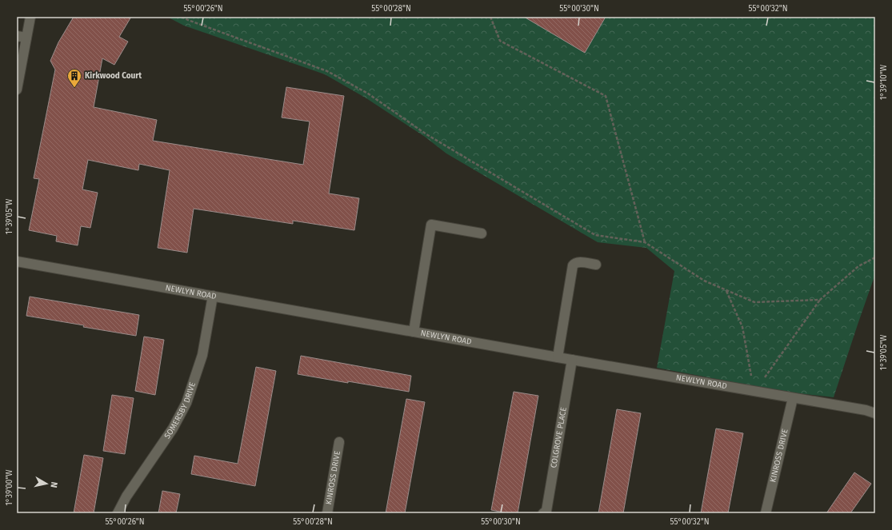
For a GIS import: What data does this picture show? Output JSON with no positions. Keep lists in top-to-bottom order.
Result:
{
  "streets": {
    "street": [
      "NEWLYN ROAD",
      "SOMERSBY DRIVE",
      "COLGROVE PLACE",
      "KINROSS DRIVE"
    ]
  },
  "crossings": [
    ["NEWLYN ROAD", "SOMERSBY DRIVE"],
    ["NEWLYN ROAD", "COLGROVE PLACE"],
    ["NEWLYN ROAD", "KINROSS DRIVE"]
  ],
  "places": {
    "building": ["Kirkwood Court"]
  },
  "north": "right",
  "coordinates": [
    "55°00'26\"N",
    "55°00'28\"N",
    "55°00'30\"N",
    "55°00'32\"N",
    "1°39'10\"W",
    "1°39'05\"W",
    "1°39'00\"W"
  ]
}
